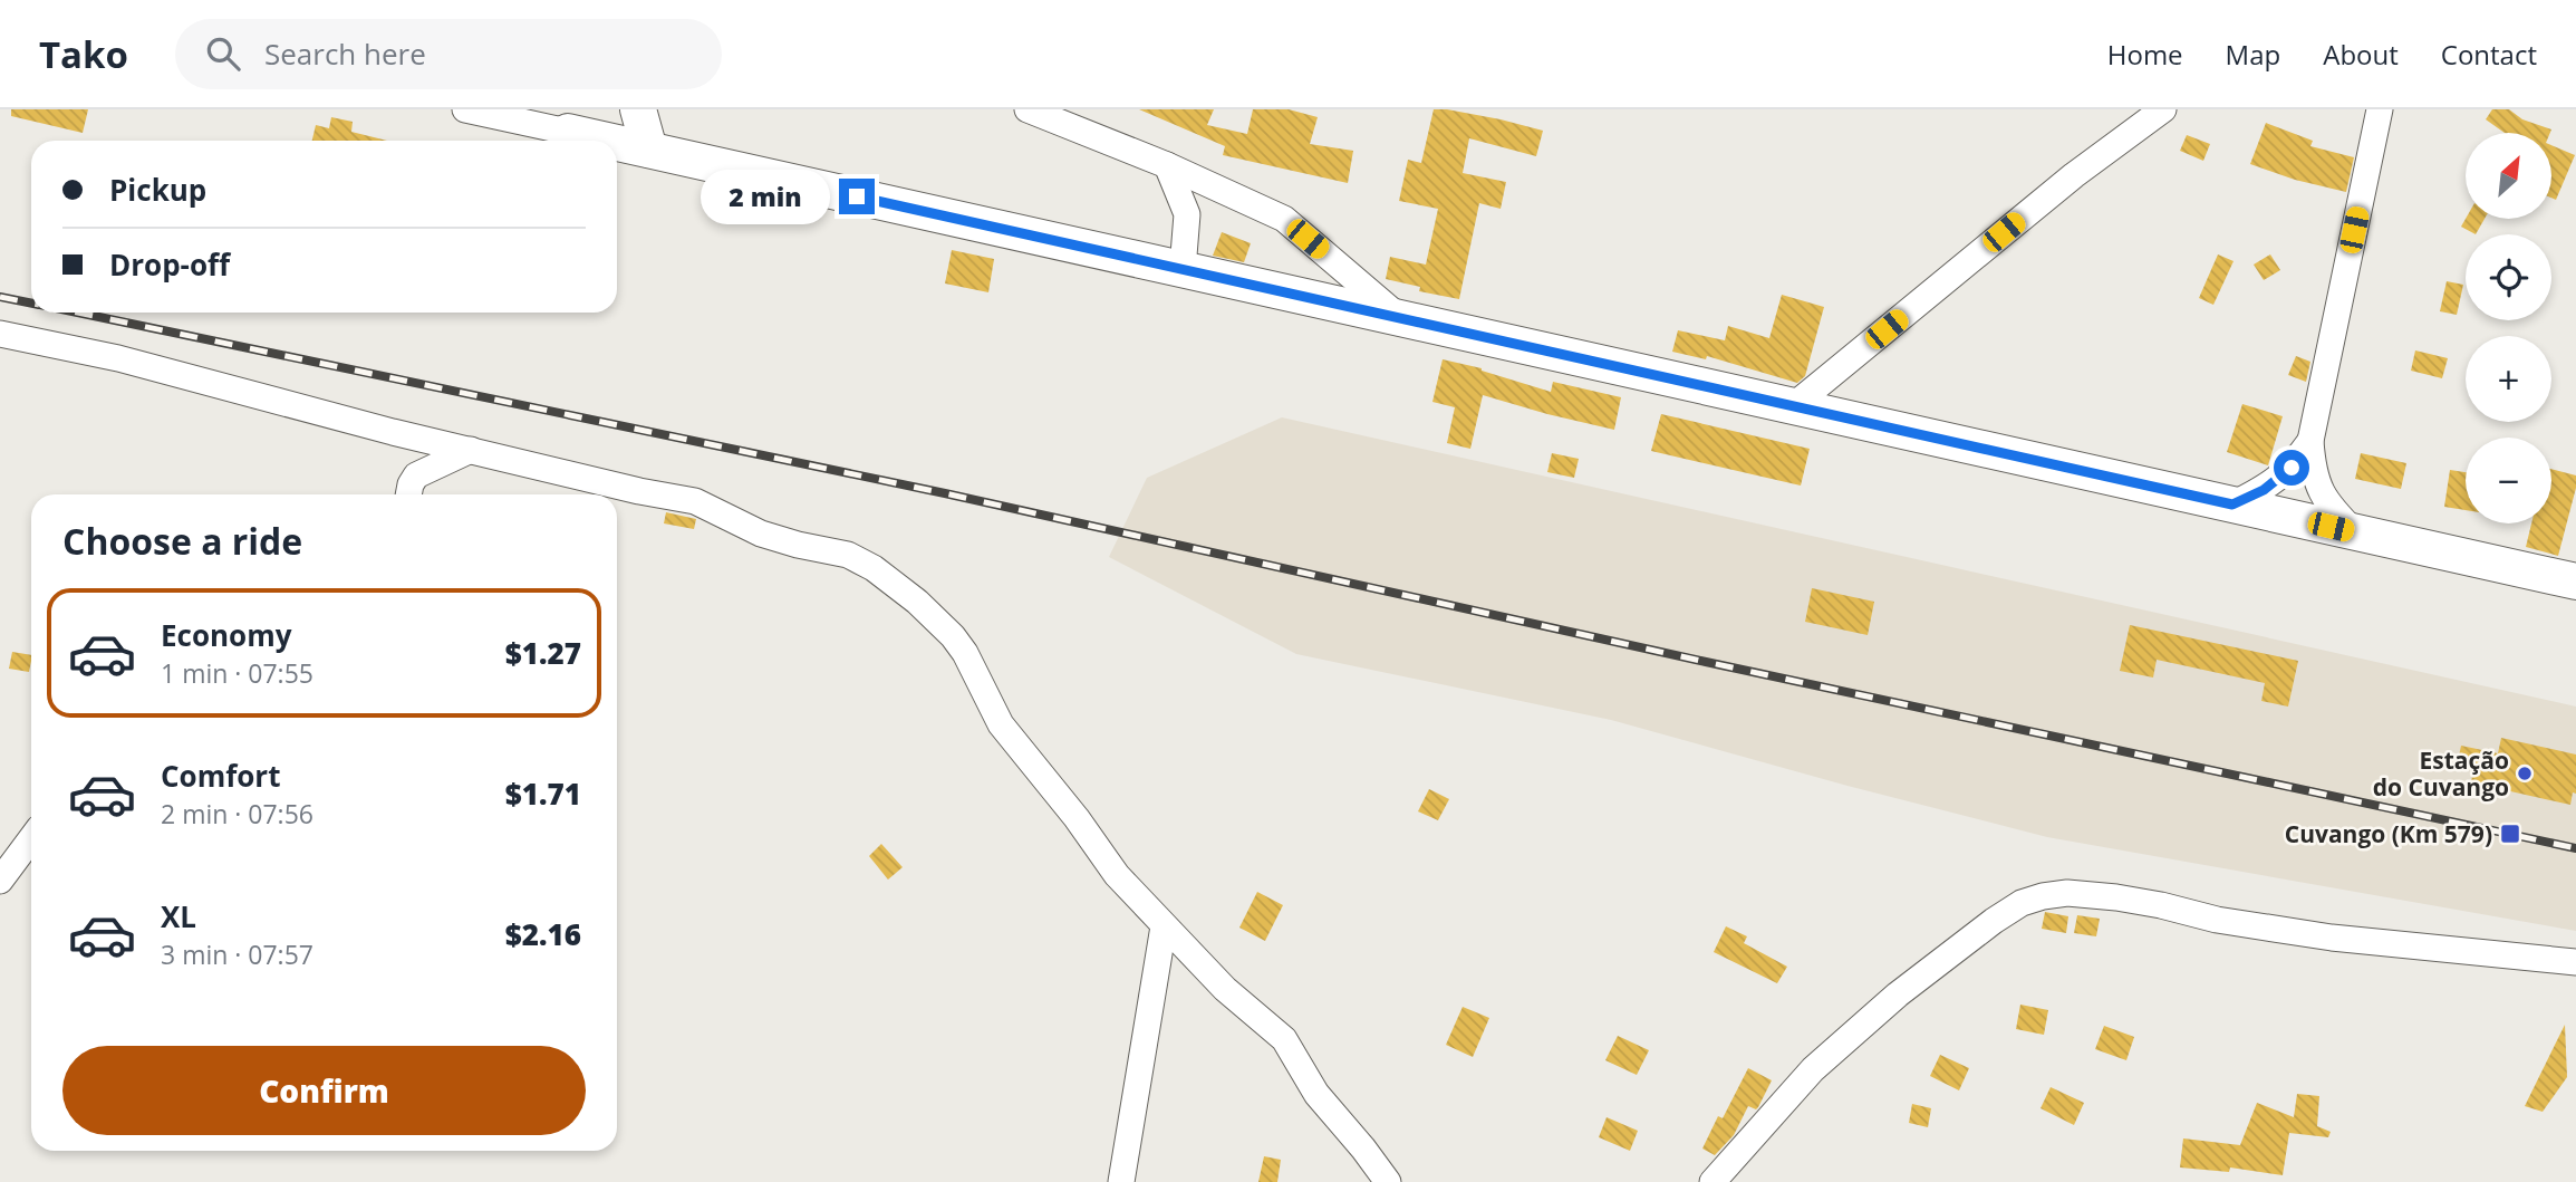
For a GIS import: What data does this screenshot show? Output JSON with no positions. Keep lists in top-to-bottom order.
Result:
{
  "places": {
    "other": ["Estação do Cuvango"],
    "transit": ["Cuvango (Km 579)"]
  },
  "north": "top right",
  "page": {
    "header": "Tako",
    "search": "Search here",
    "nav": [
      "Home",
      "Map",
      "About",
      "Contact"
    ],
    "map_buttons": ["+", "−"],
    "banner": ["Pickup", "Drop-off"],
    "bubble": "2 min",
    "heading": "Choose a ride",
    "list": [
      {
        "name": "Economy",
        "note": "1 min · 07:55",
        "value": "$1.27"
      },
      {
        "name": "Comfort",
        "note": "2 min · 07:56",
        "value": "$1.71"
      },
      {
        "name": "XL",
        "note": "3 min · 07:57",
        "value": "$2.16"
      }
    ],
    "buttons": "Confirm"
  }
}
